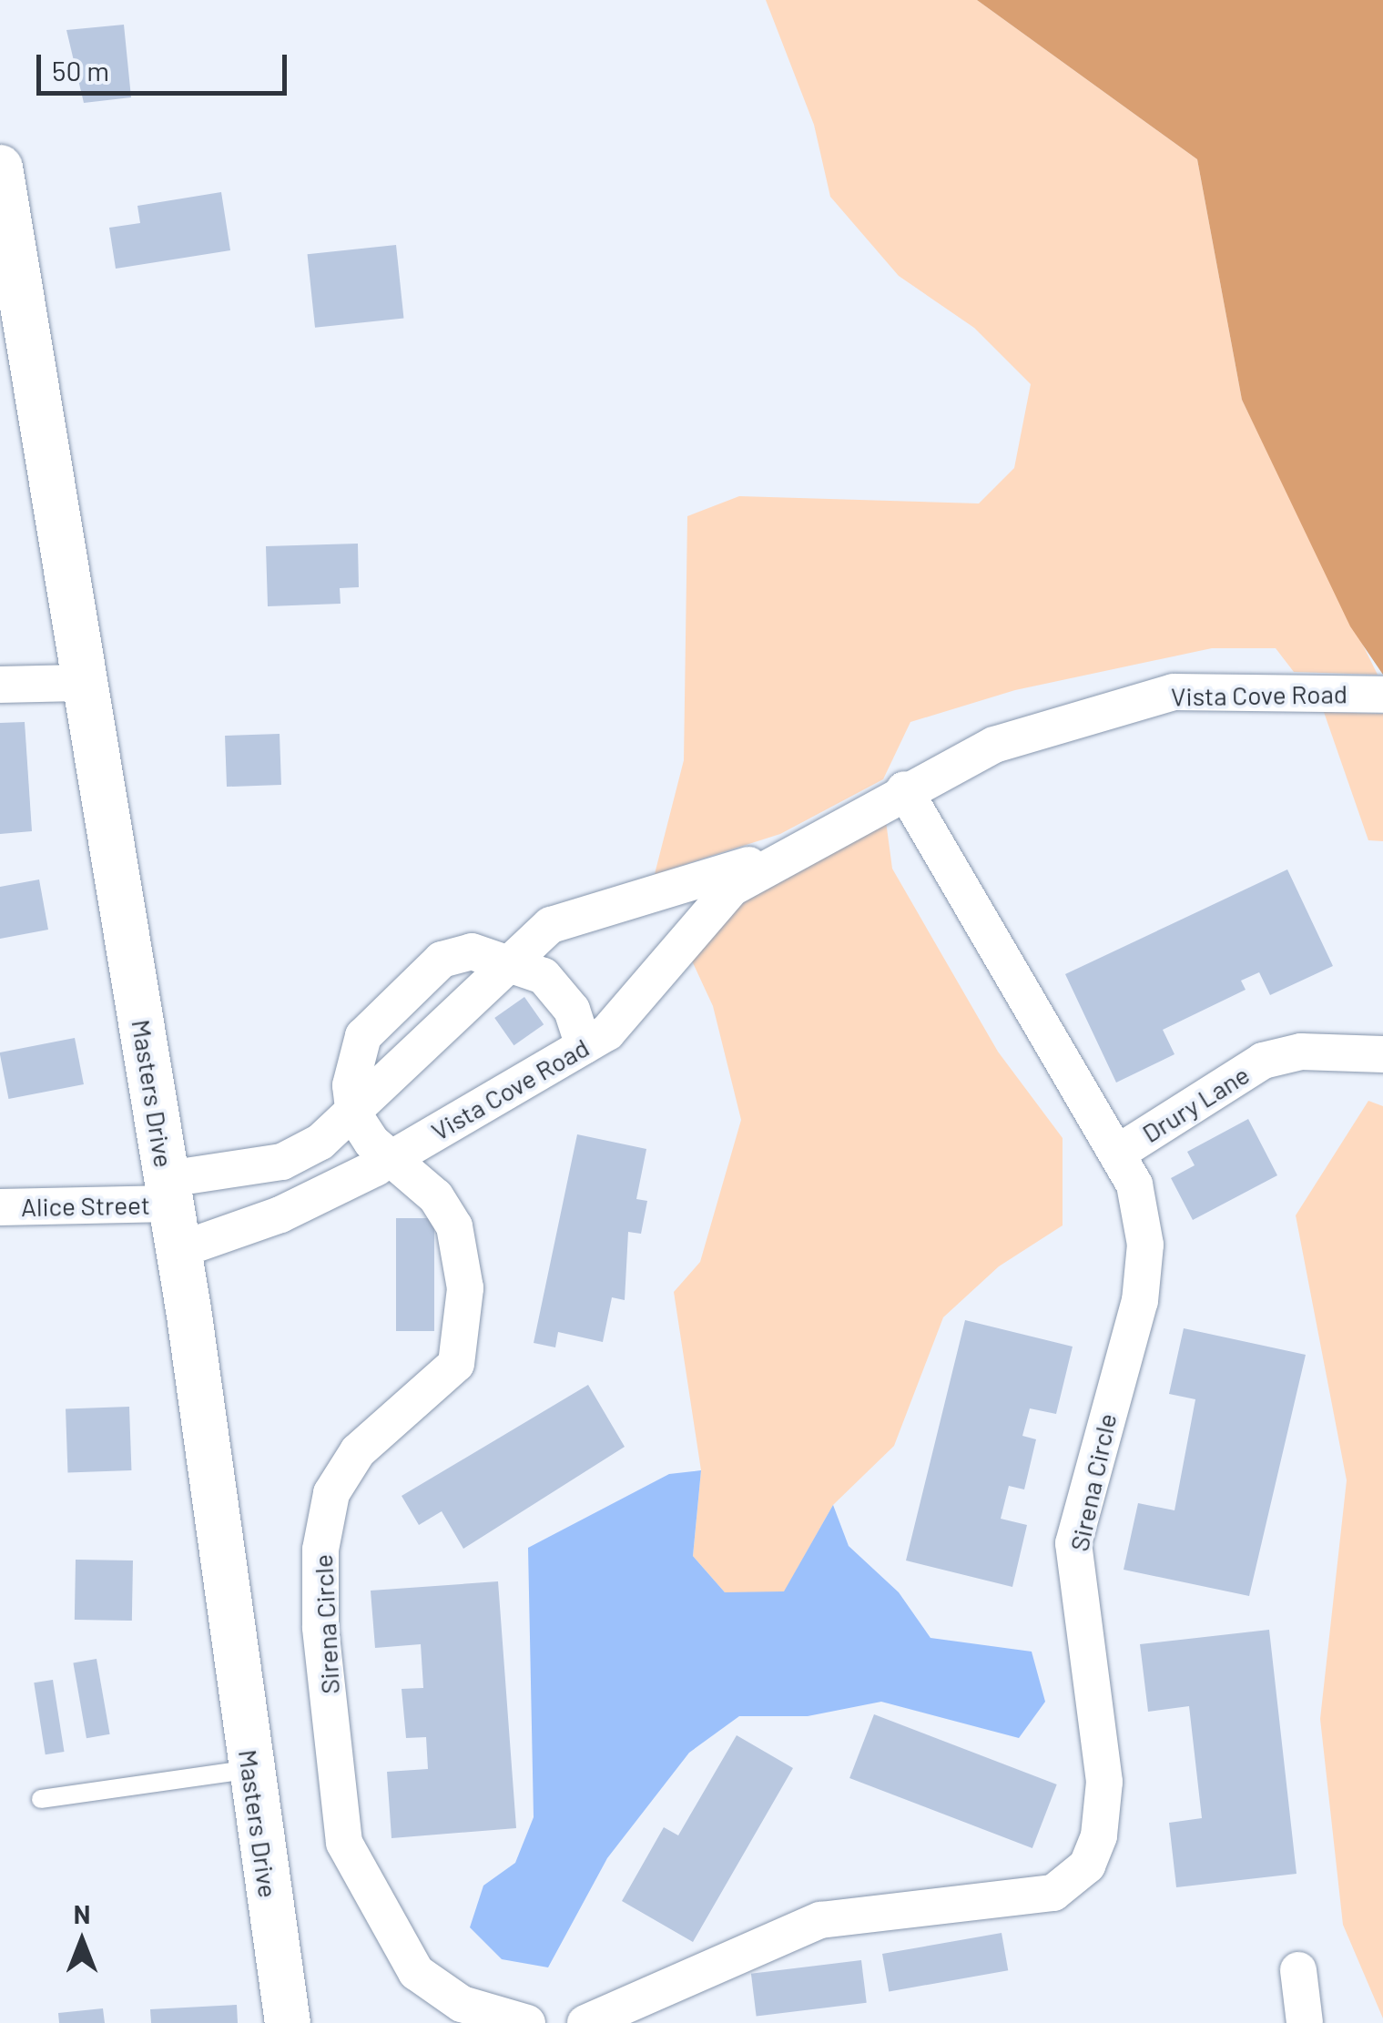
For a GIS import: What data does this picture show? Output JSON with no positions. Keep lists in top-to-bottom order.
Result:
{
  "streets": {
    "street": [
      "Vista Cove Road",
      "Masters Drive",
      "Drury Lane",
      "Alice Street",
      "Sirena Circle"
    ]
  },
  "crossings": [
    ["Vista Cove Road", "Masters Drive"],
    ["Vista Cove Road", "Alice Street"],
    ["Vista Cove Road", "Sirena Circle"],
    ["Masters Drive", "Alice Street"],
    ["Drury Lane", "Sirena Circle"]
  ],
  "scale_bar": "50 m",
  "north": "top"
}
